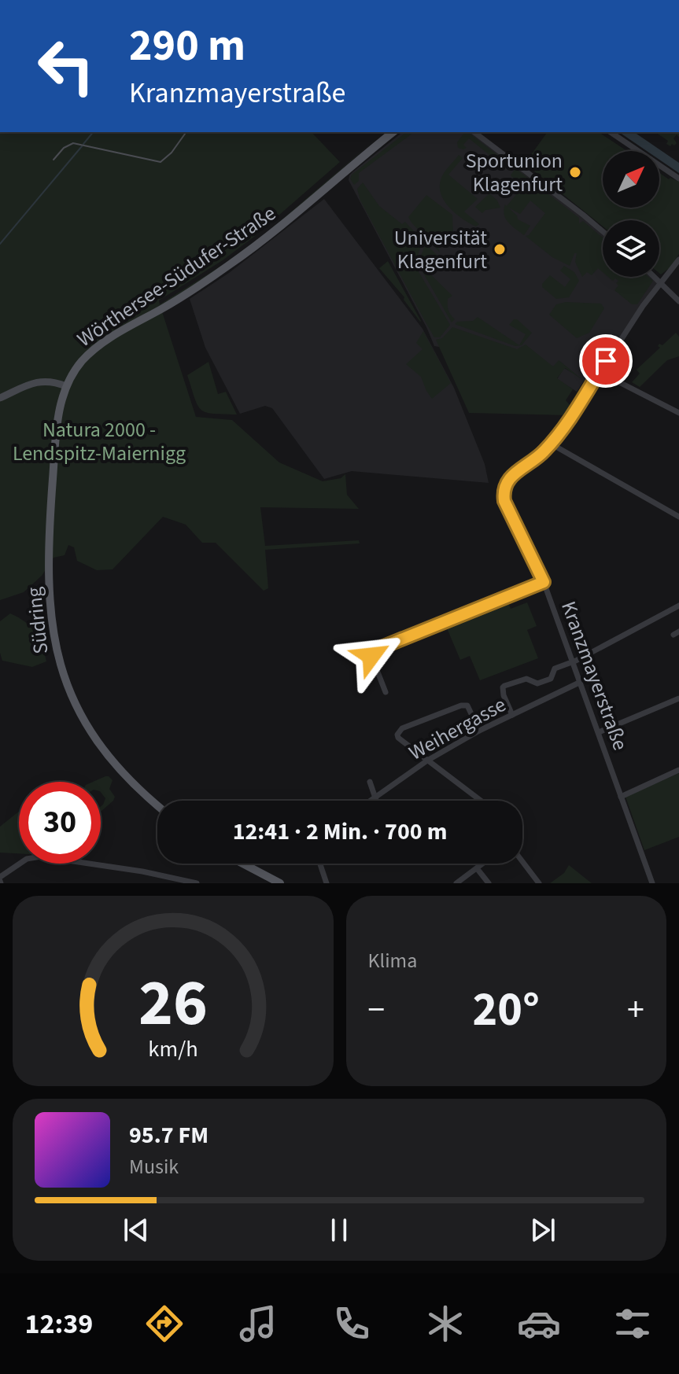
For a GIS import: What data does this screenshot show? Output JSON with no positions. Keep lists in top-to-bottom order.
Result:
{
  "streets": {
    "main road": ["Wörthersee-Südufer-Straße", "Südring"],
    "street": ["Kranzmayerstraße", "Weihergasse"]
  },
  "crossings": [
    ["Wörthersee-Südufer-Straße", "Südring"],
    ["Kranzmayerstraße", "Weihergasse"]
  ],
  "parks": ["Natura 2000 - Lendspitz-Maiernigg"],
  "places": ["Sportunion Klagenfurt", "Universität Klagenfurt"],
  "north": "top right",
  "page": {
    "turn": ["290 m", "Kranzmayerstraße"],
    "limit": "30",
    "trip": "12:41 · 2 Min. · 700 m",
    "tile": "Klima",
    "heat": ["−", "20°", "+"],
    "song": ["95.7 FM", "Musik"],
    "tabs": "12:39",
    "gauge": ["26", "km/h"]
  }
}
